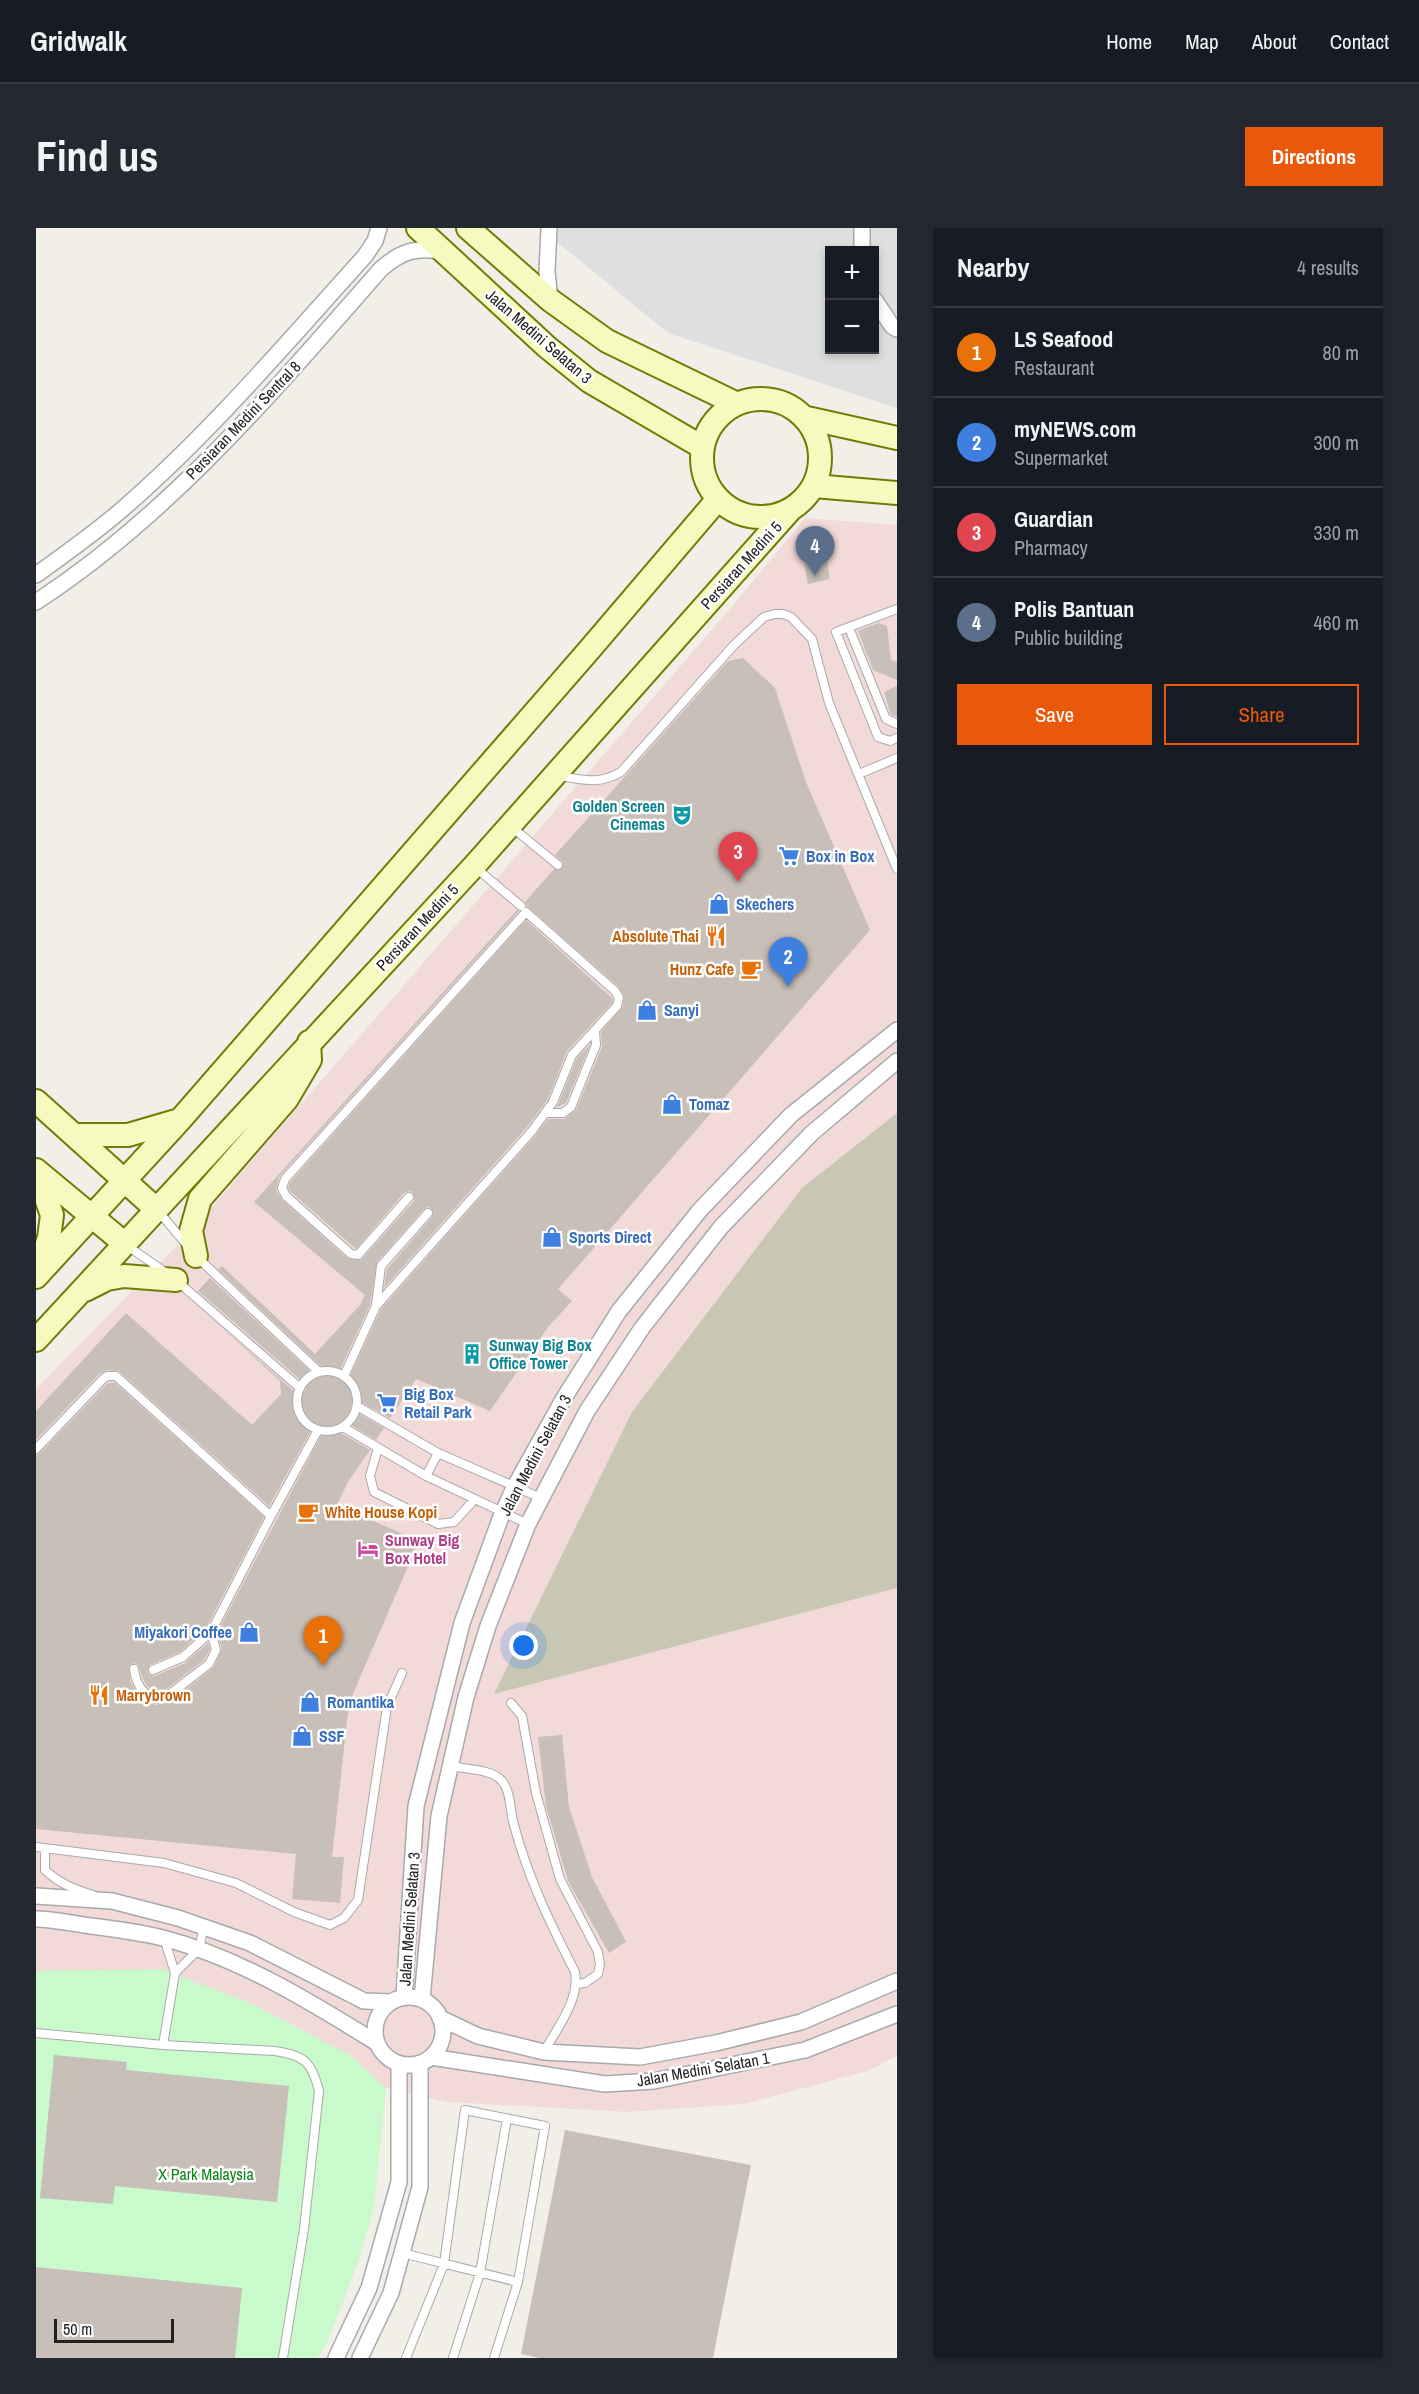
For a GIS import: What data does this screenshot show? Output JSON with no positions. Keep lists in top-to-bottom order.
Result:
{
  "streets": {
    "street": [
      "Jalan Medini Selatan 3",
      "Persiaran Medini Sentral 8",
      "Persiaran Medini 5",
      "Jalan Medini Selatan 1"
    ]
  },
  "crossings": [
    ["Jalan Medini Selatan 3", "Persiaran Medini Sentral 8"],
    ["Jalan Medini Selatan 3", "Persiaran Medini 5"],
    ["Jalan Medini Selatan 3", "Jalan Medini Selatan 1"]
  ],
  "parks": ["X Park Malaysia"],
  "places": {
    "theatre": ["Golden Screen Cinemas"],
    "supermarket": ["Box in Box", "Big Box Retail Park"],
    "shop": [
      "Skechers",
      "Sanyi",
      "Tomaz",
      "Sports Direct",
      "Miyakori Coffee",
      "Romantika",
      "SSF"
    ],
    "restaurant": ["Absolute Thai", "Marrybrown"],
    "cafe": ["Hunz Cafe", "White House Kopi"],
    "building": ["Sunway Big Box Office Tower"],
    "hotel": ["Sunway Big Box Hotel"]
  },
  "scale_bar": "50 m",
  "page": {
    "header": "Gridwalk",
    "nav": [
      "Home",
      "Map",
      "About",
      "Contact"
    ],
    "buttons": [
      "Directions",
      ["Save", "Share"]
    ],
    "title": "Find us",
    "heading": ["Nearby", "4 results"],
    "map_buttons": ["+", "−"],
    "list": [
      {
        "mark": "1",
        "name": "LS Seafood",
        "note": "Restaurant",
        "value": "80 m"
      },
      {
        "mark": "2",
        "name": "myNEWS.com",
        "note": "Supermarket",
        "value": "300 m"
      },
      {
        "mark": "3",
        "name": "Guardian",
        "note": "Pharmacy",
        "value": "330 m"
      },
      {
        "mark": "4",
        "name": "Polis Bantuan",
        "note": "Public building",
        "value": "460 m"
      }
    ],
    "pins": [
      "4",
      "3",
      "2",
      "1"
    ],
    "scale": "50 m"
  }
}
